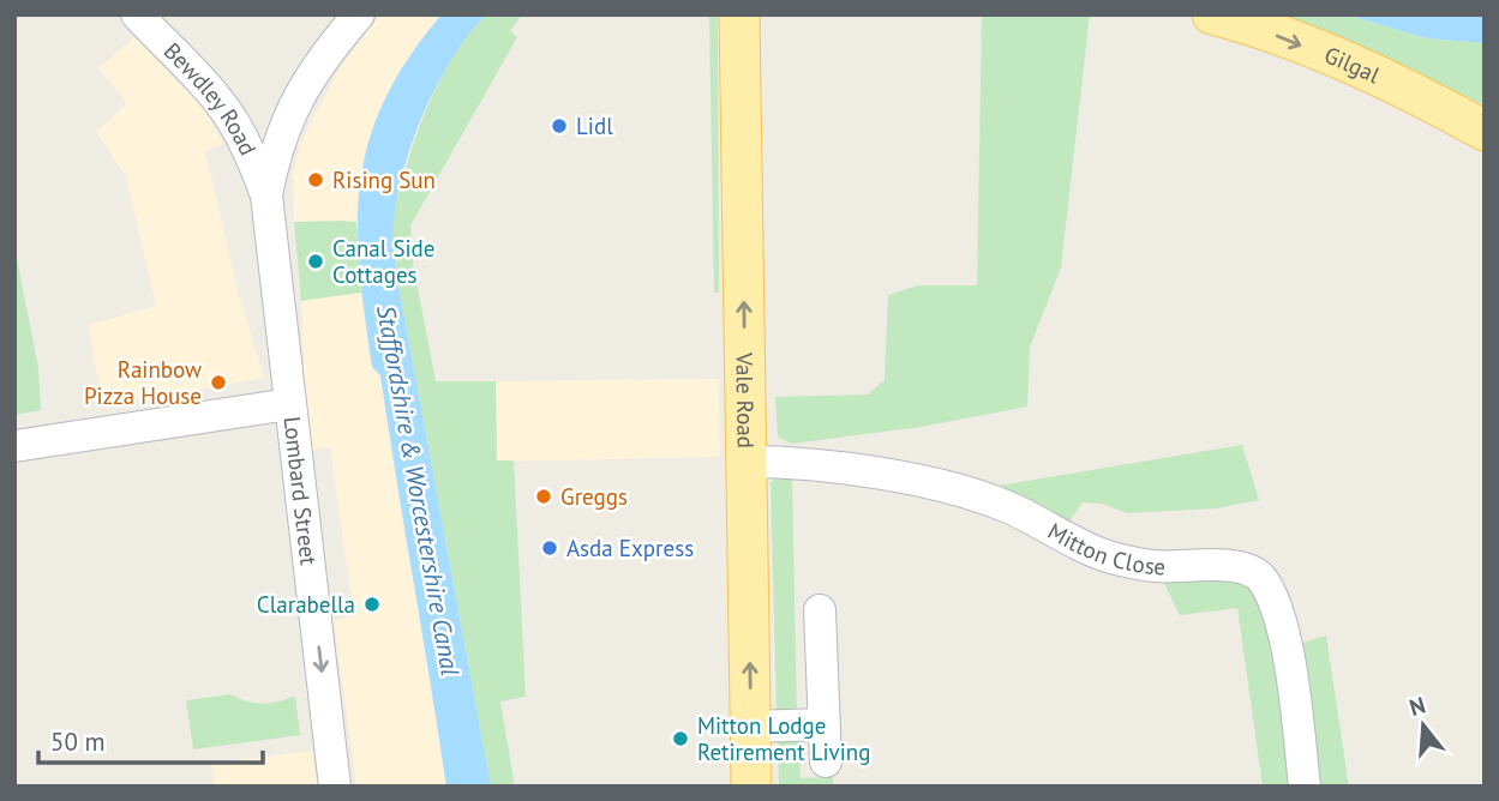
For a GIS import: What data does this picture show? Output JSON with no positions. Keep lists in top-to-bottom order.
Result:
{
  "streets": {
    "main road": ["Gilgal", "Vale Road"],
    "street": ["Bewdley Road", "Lombard Street", "Mitton Close"]
  },
  "crossings": [
    ["Bewdley Road", "Lombard Street"],
    ["Vale Road", "Mitton Close"]
  ],
  "one_way": ["Gilgal", "Vale Road", "Lombard Street"],
  "water": ["Staffordshire & Worcestershire Canal"],
  "places": [
    "Lidl",
    "Rising Sun",
    "Canal Side Cottages",
    "Rainbow Pizza House",
    "Greggs",
    "Asda Express",
    "Clarabella",
    "Mitton Lodge Retirement Living"
  ],
  "scale_bar": "50 m",
  "north": "top"
}
